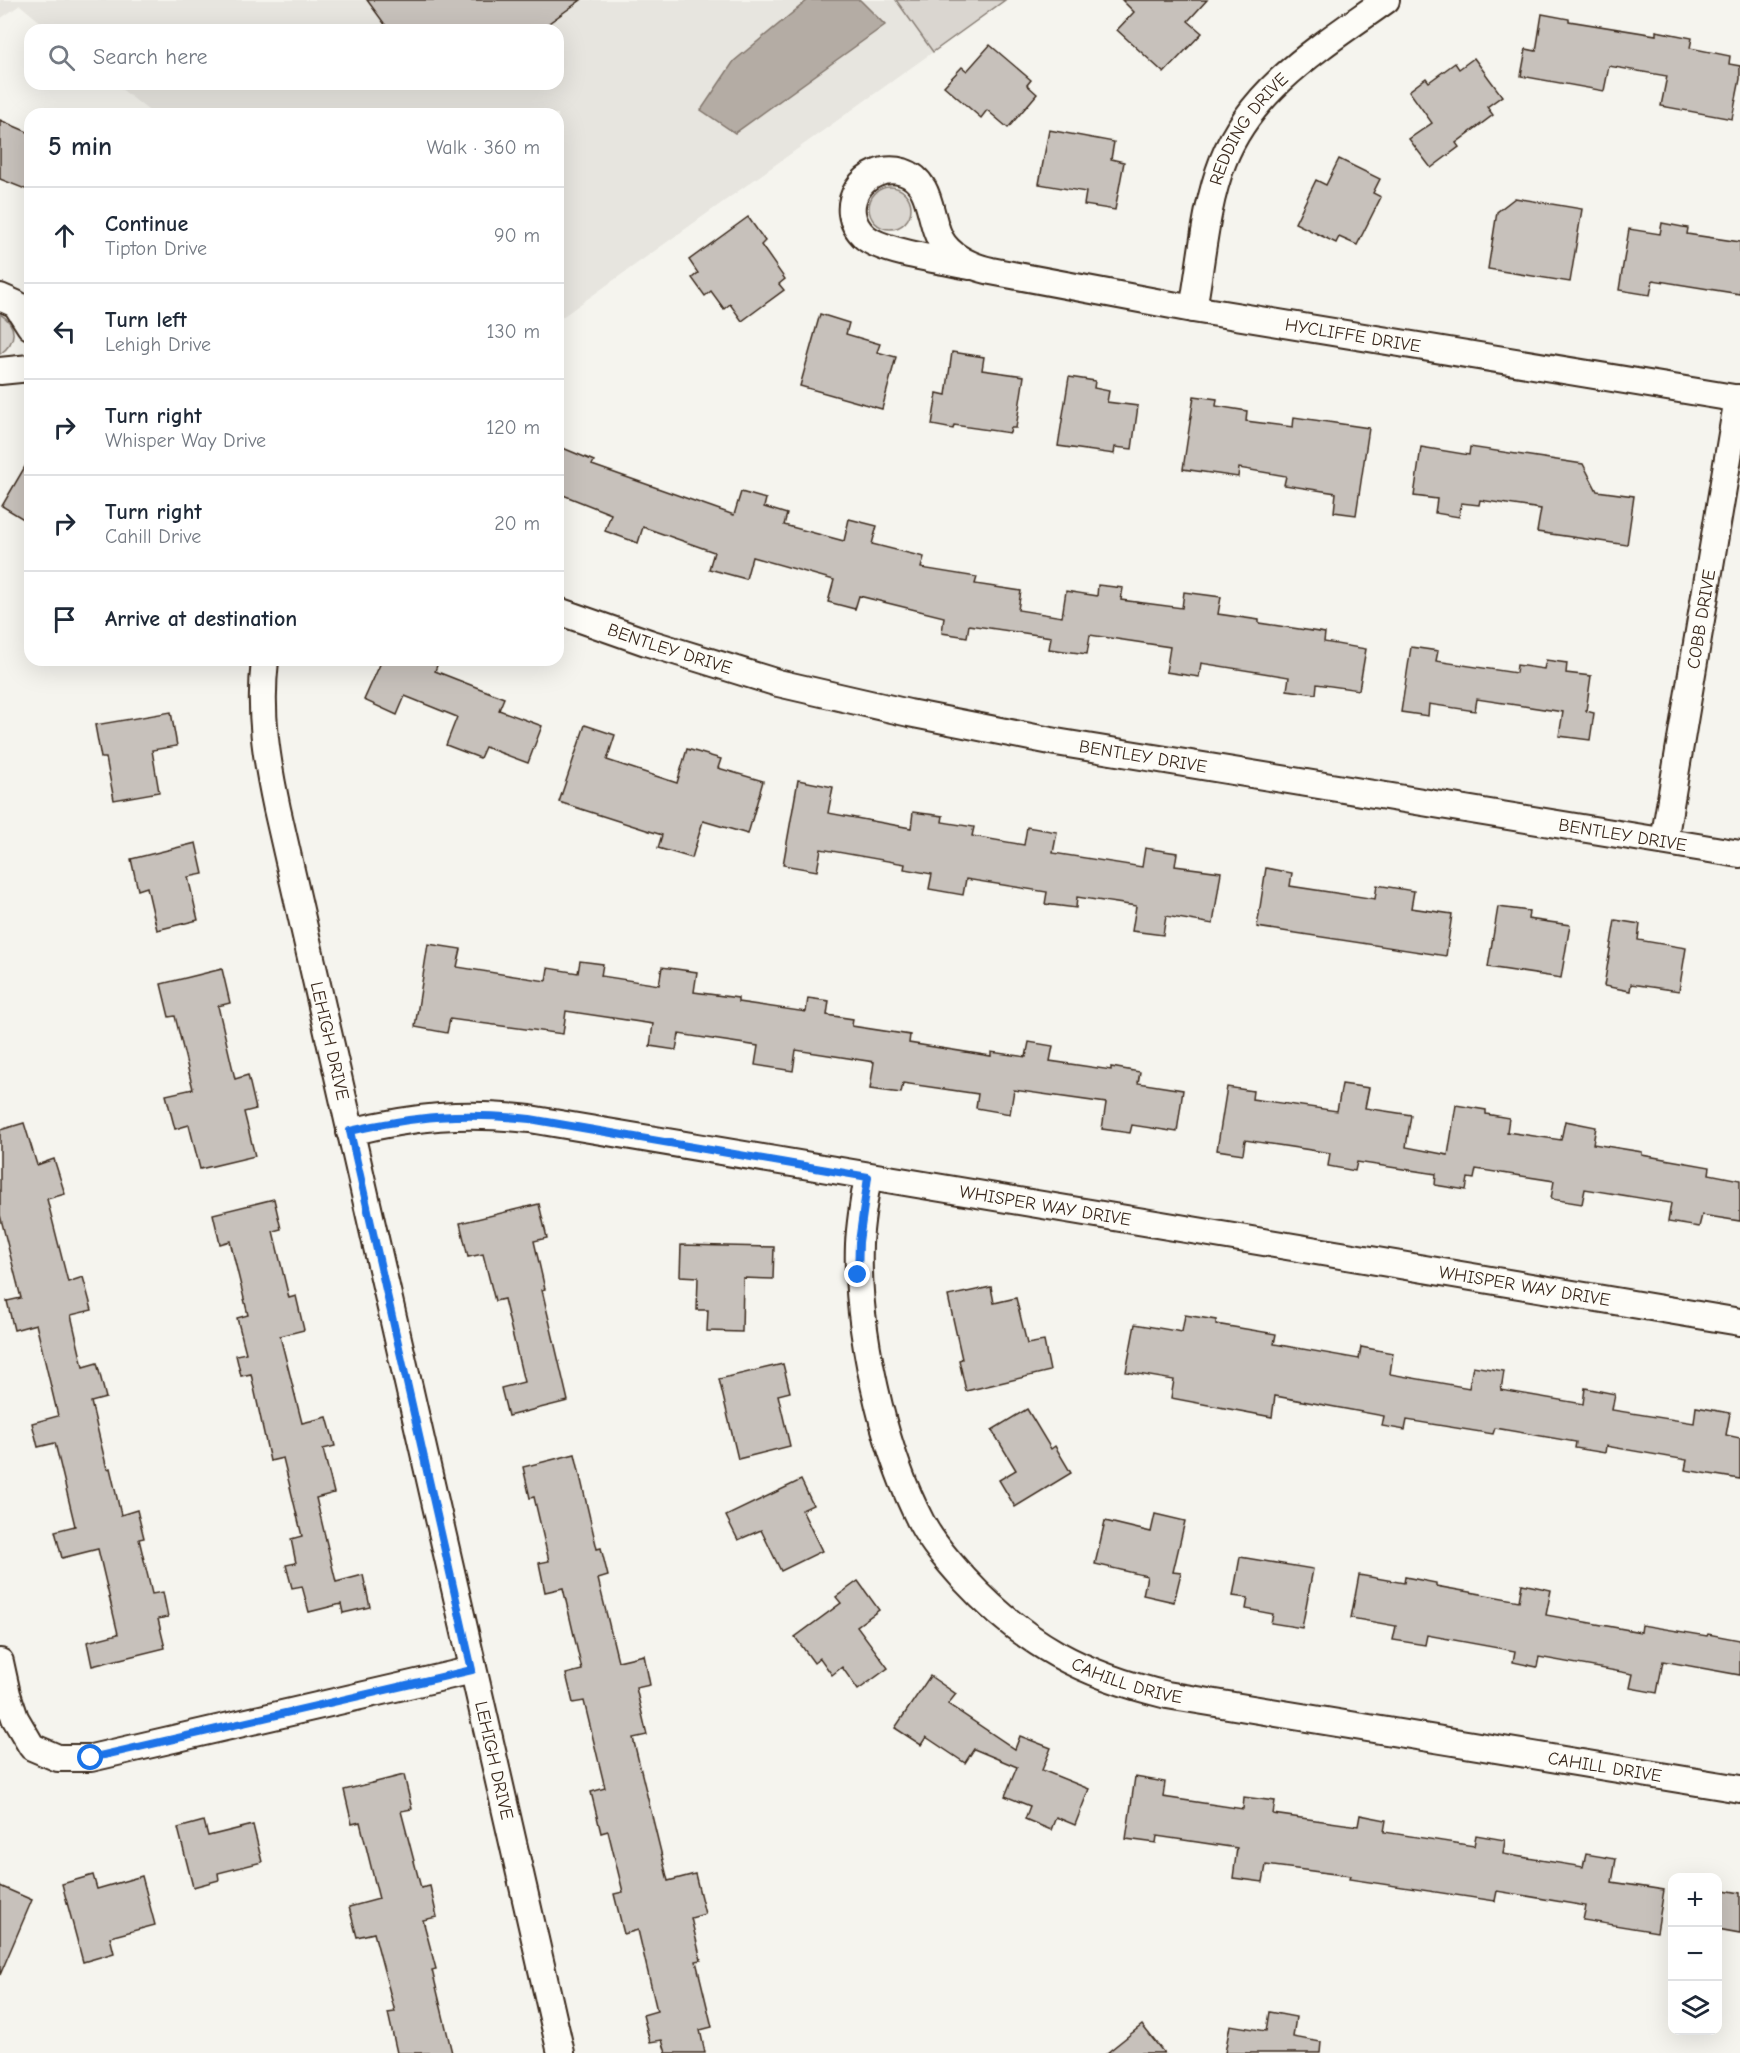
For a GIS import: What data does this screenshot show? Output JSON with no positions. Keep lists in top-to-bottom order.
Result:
{
  "streets": {
    "street": [
      "REDDING DRIVE",
      "HYCLIFFE DRIVE",
      "COBB DRIVE",
      "BENTLEY DRIVE",
      "LEHIGH DRIVE",
      "WHISPER WAY DRIVE",
      "CAHILL DRIVE"
    ]
  },
  "crossings": [
    ["REDDING DRIVE", "HYCLIFFE DRIVE"],
    ["HYCLIFFE DRIVE", "COBB DRIVE"],
    ["COBB DRIVE", "BENTLEY DRIVE"],
    ["LEHIGH DRIVE", "WHISPER WAY DRIVE"],
    ["WHISPER WAY DRIVE", "CAHILL DRIVE"]
  ],
  "page": {
    "search": "Search here",
    "heading": ["5 min", "Walk · 360 m"],
    "list": [
      ["Continue", "Tipton Drive", "90 m"],
      ["Turn left", "Lehigh Drive", "130 m"],
      ["Turn right", "Whisper Way Drive", "120 m"],
      ["Turn right", "Cahill Drive", "20 m"],
      "Arrive at destination"
    ],
    "map_buttons": ["+", "−"]
  }
}
